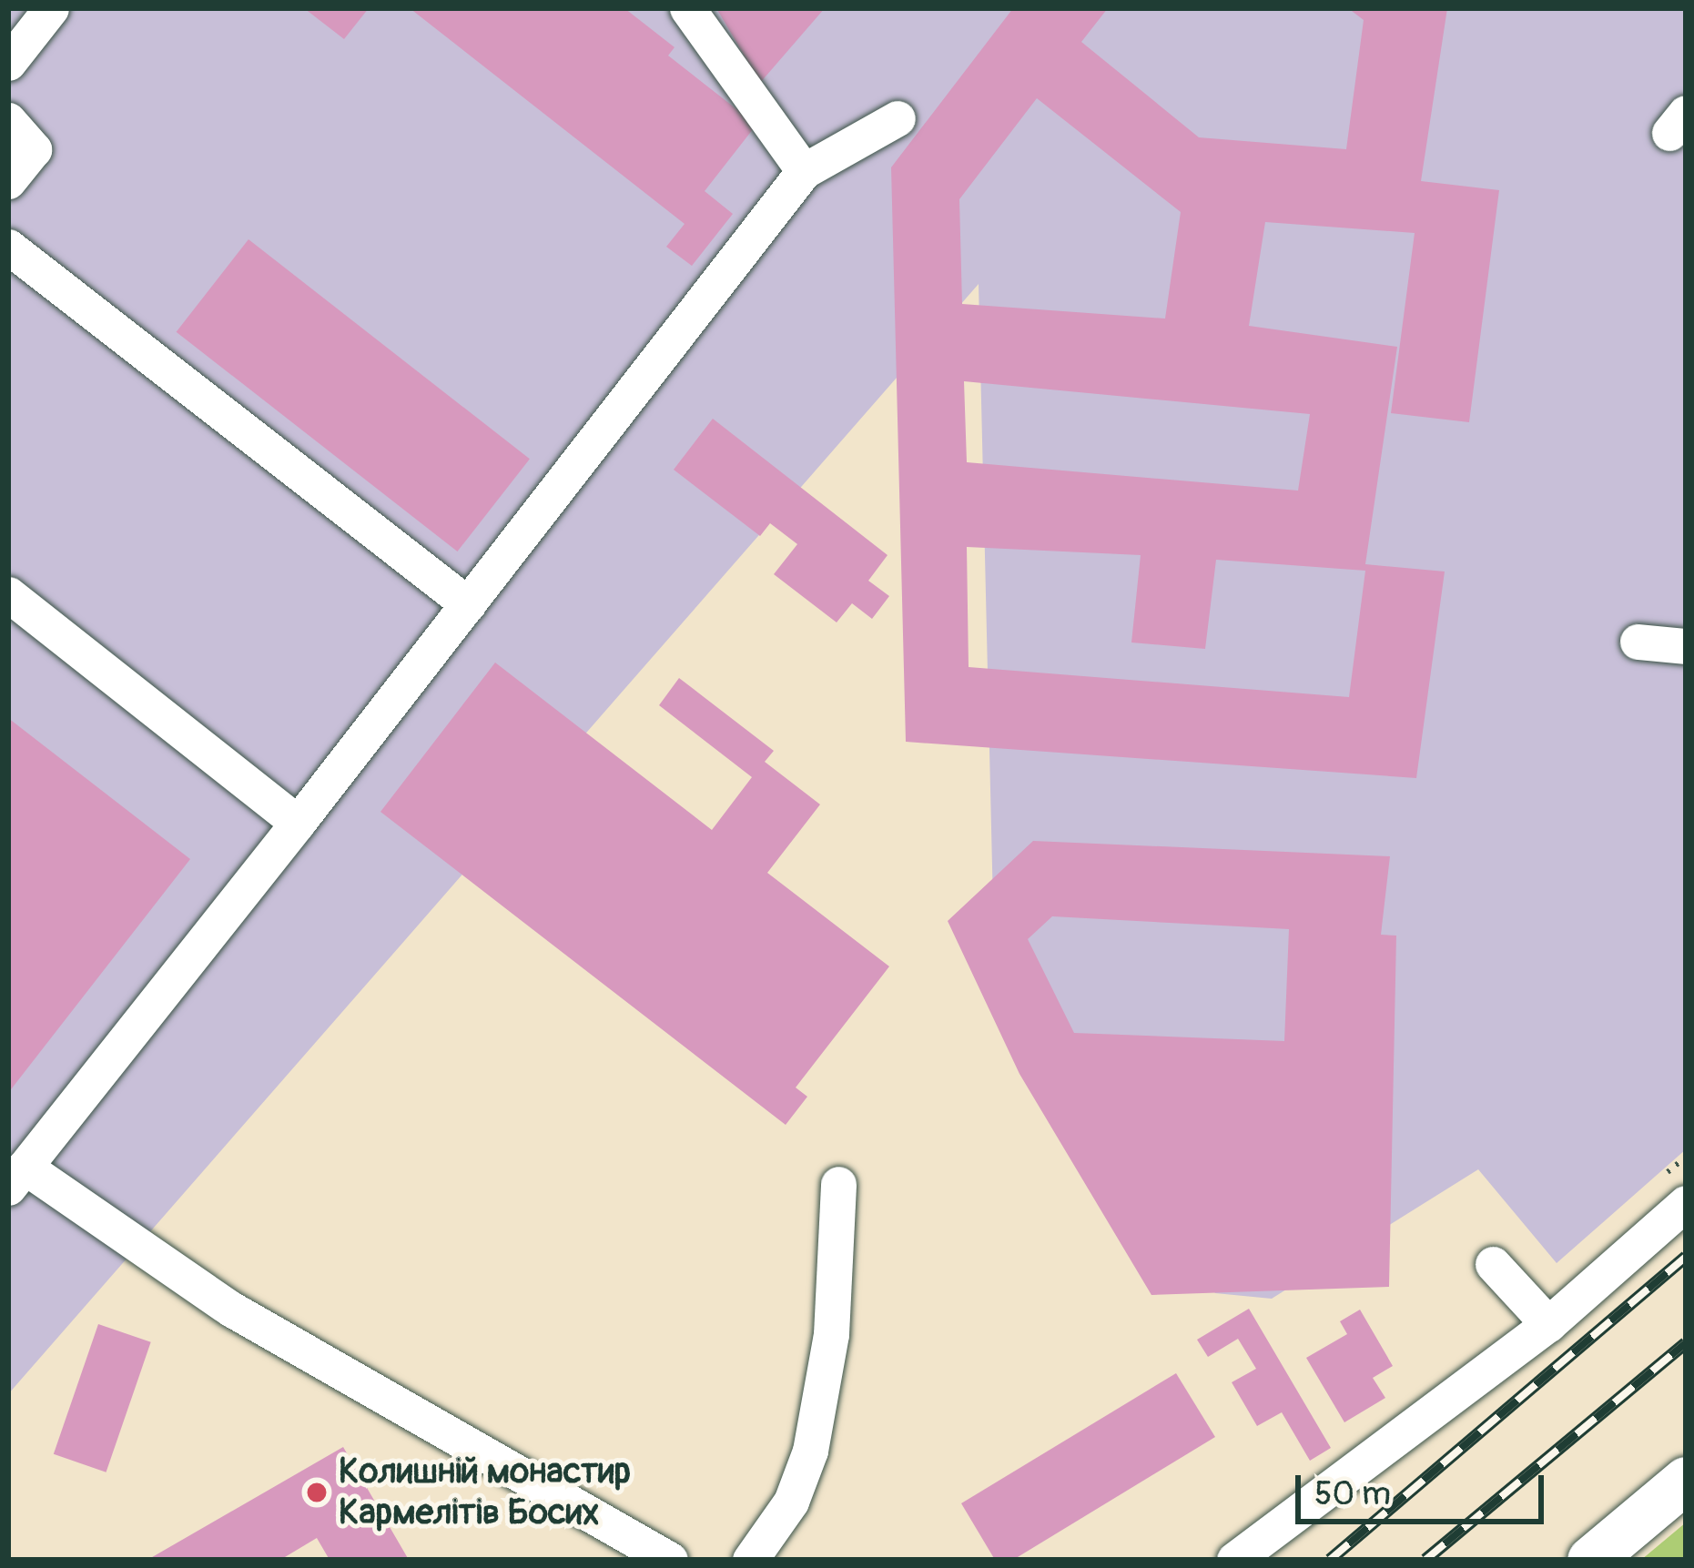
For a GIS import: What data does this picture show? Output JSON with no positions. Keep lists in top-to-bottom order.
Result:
{
  "places": ["Колишній монастир Кармелітів Босих"],
  "scale_bar": "50 m"
}
